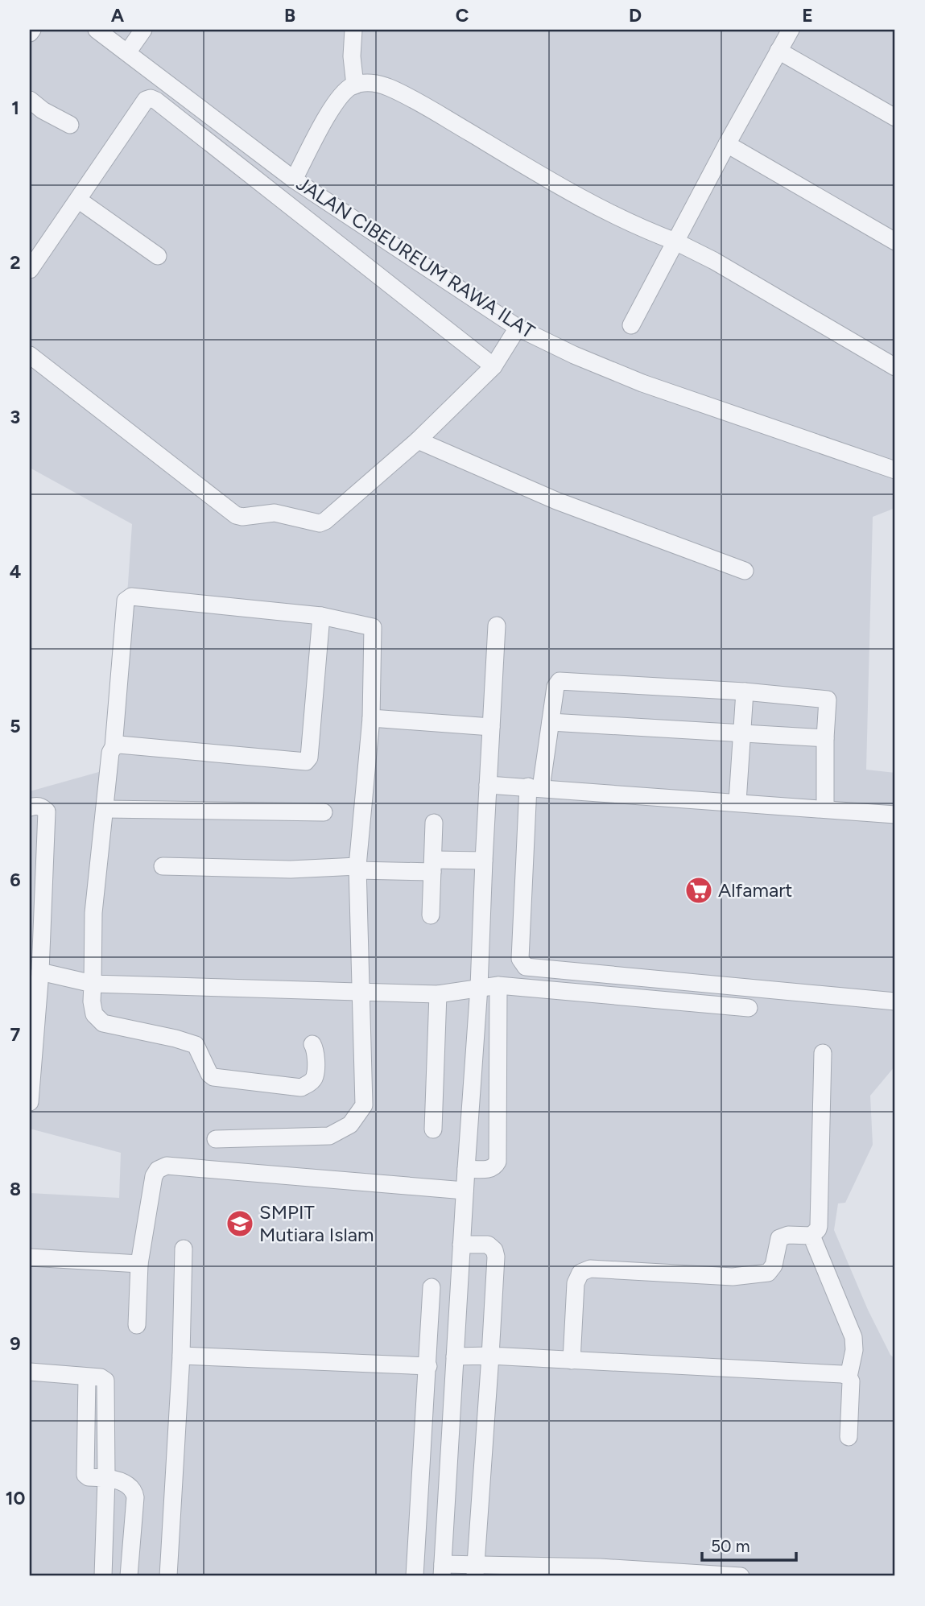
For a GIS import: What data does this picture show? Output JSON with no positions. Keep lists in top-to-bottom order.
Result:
{
  "streets": {
    "street": ["JALAN CIBEUREUM RAWA ILAT"]
  },
  "places": {
    "supermarket": ["Alfamart"],
    "school or university": ["SMPIT Mutiara Islam"]
  },
  "scale_bar": "50 m",
  "grid": {
    "columns": [
      "A",
      "B",
      "C",
      "D",
      "E"
    ],
    "rows": [
      "1",
      "2",
      "3",
      "4",
      "5",
      "6",
      "7",
      "8",
      "9",
      "10"
    ]
  }
}
